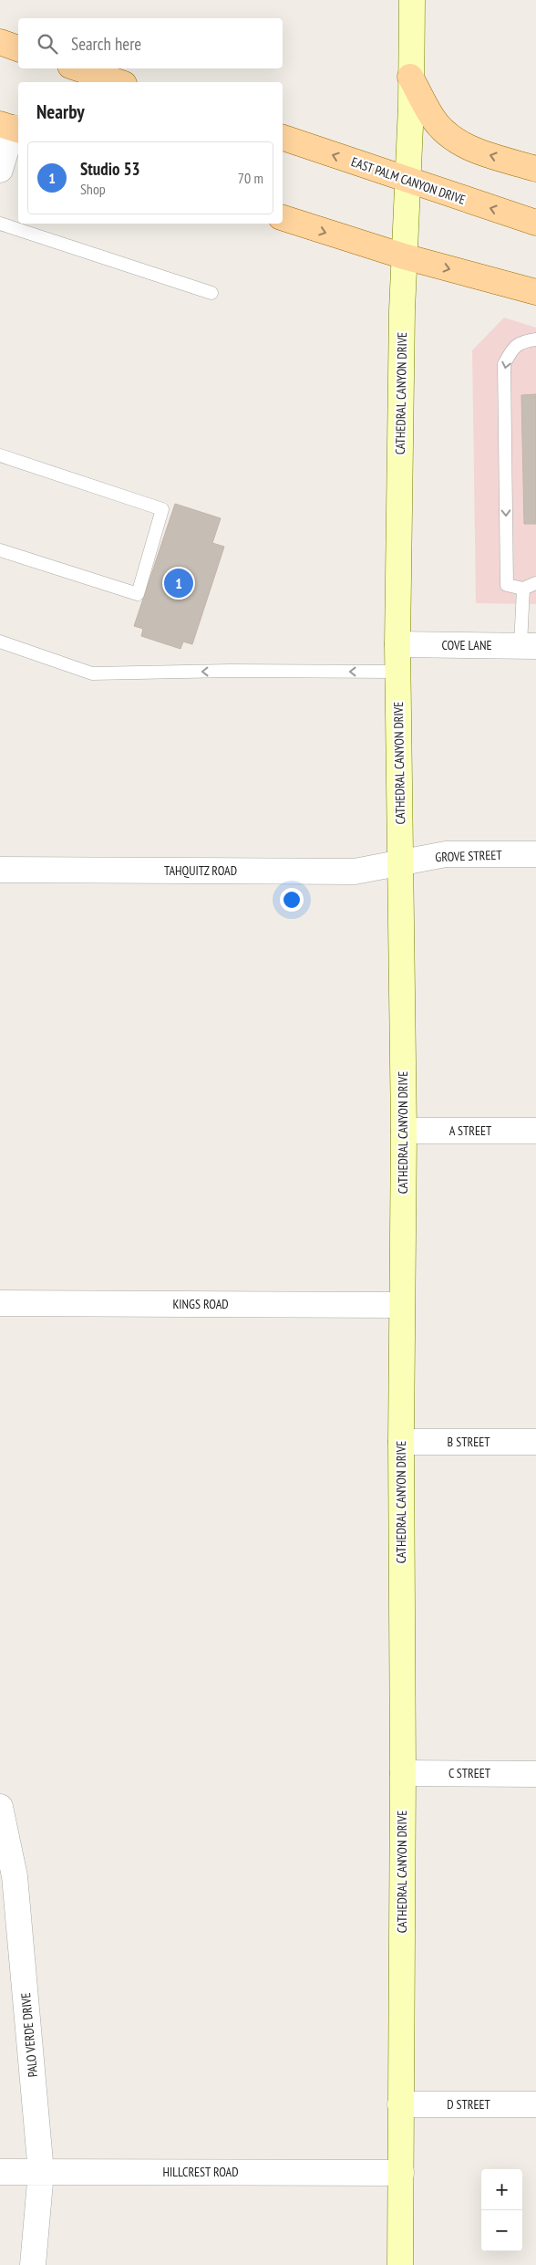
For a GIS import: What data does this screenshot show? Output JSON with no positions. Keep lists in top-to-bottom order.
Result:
{
  "streets": {
    "main road": ["EAST PALM CANYON DRIVE"],
    "street": [
      "CATHEDRAL CANYON DRIVE",
      "COVE LANE",
      "GROVE STREET",
      "TAHQUITZ ROAD",
      "A STREET",
      "KINGS ROAD",
      "B STREET",
      "C STREET",
      "PALO VERDE DRIVE",
      "D STREET",
      "HILLCREST ROAD"
    ]
  },
  "crossings": [
    ["EAST PALM CANYON DRIVE", "CATHEDRAL CANYON DRIVE"],
    ["CATHEDRAL CANYON DRIVE", "COVE LANE"],
    ["CATHEDRAL CANYON DRIVE", "GROVE STREET"],
    ["CATHEDRAL CANYON DRIVE", "TAHQUITZ ROAD"],
    ["CATHEDRAL CANYON DRIVE", "A STREET"],
    ["CATHEDRAL CANYON DRIVE", "KINGS ROAD"],
    ["CATHEDRAL CANYON DRIVE", "B STREET"],
    ["CATHEDRAL CANYON DRIVE", "C STREET"],
    ["CATHEDRAL CANYON DRIVE", "D STREET"],
    ["CATHEDRAL CANYON DRIVE", "HILLCREST ROAD"],
    ["GROVE STREET", "TAHQUITZ ROAD"],
    ["PALO VERDE DRIVE", "HILLCREST ROAD"]
  ],
  "page": {
    "search": "Search here",
    "heading": "Nearby",
    "list": [
      {
        "mark": "1",
        "name": "Studio 53",
        "note": "Shop",
        "value": "70 m"
      }
    ],
    "pins": "1",
    "map_buttons": ["+", "−"]
  }
}
